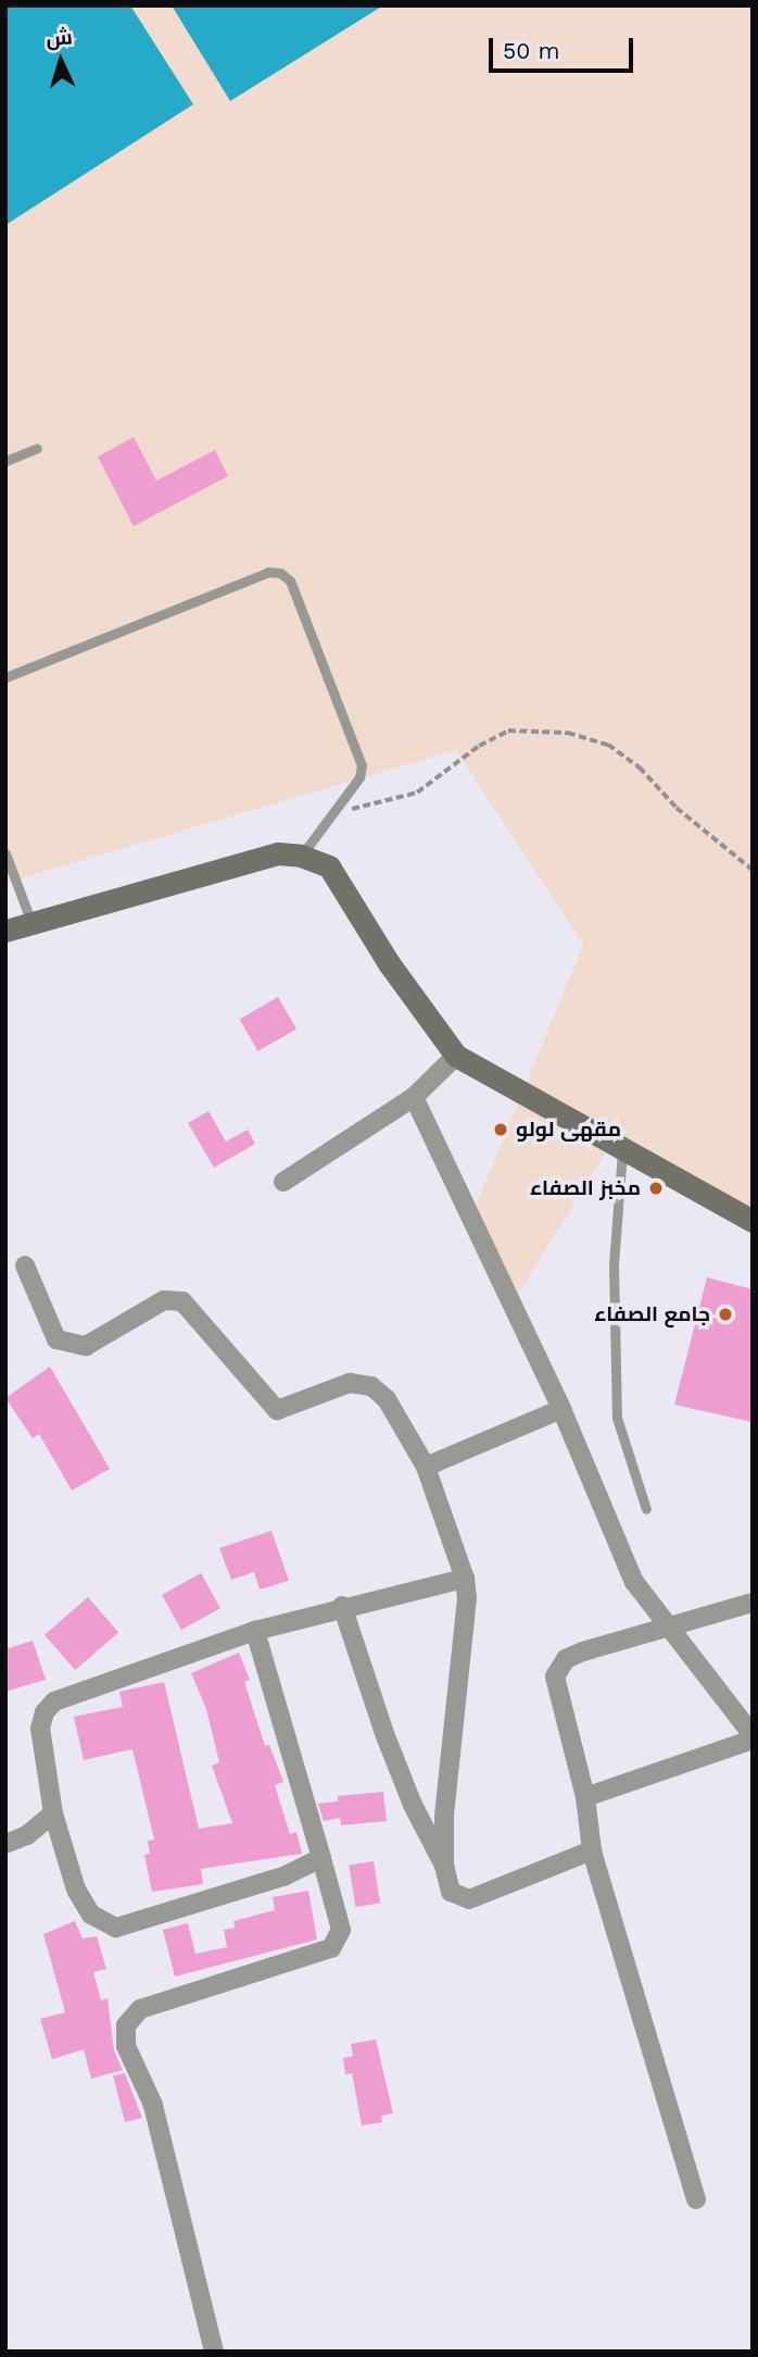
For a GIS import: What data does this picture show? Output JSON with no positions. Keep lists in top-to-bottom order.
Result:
{
  "places": ["مقهى لولو", "مخبز الصفاء", "جامع الصفاء"],
  "scale_bar": "50 m",
  "north": "top"
}
